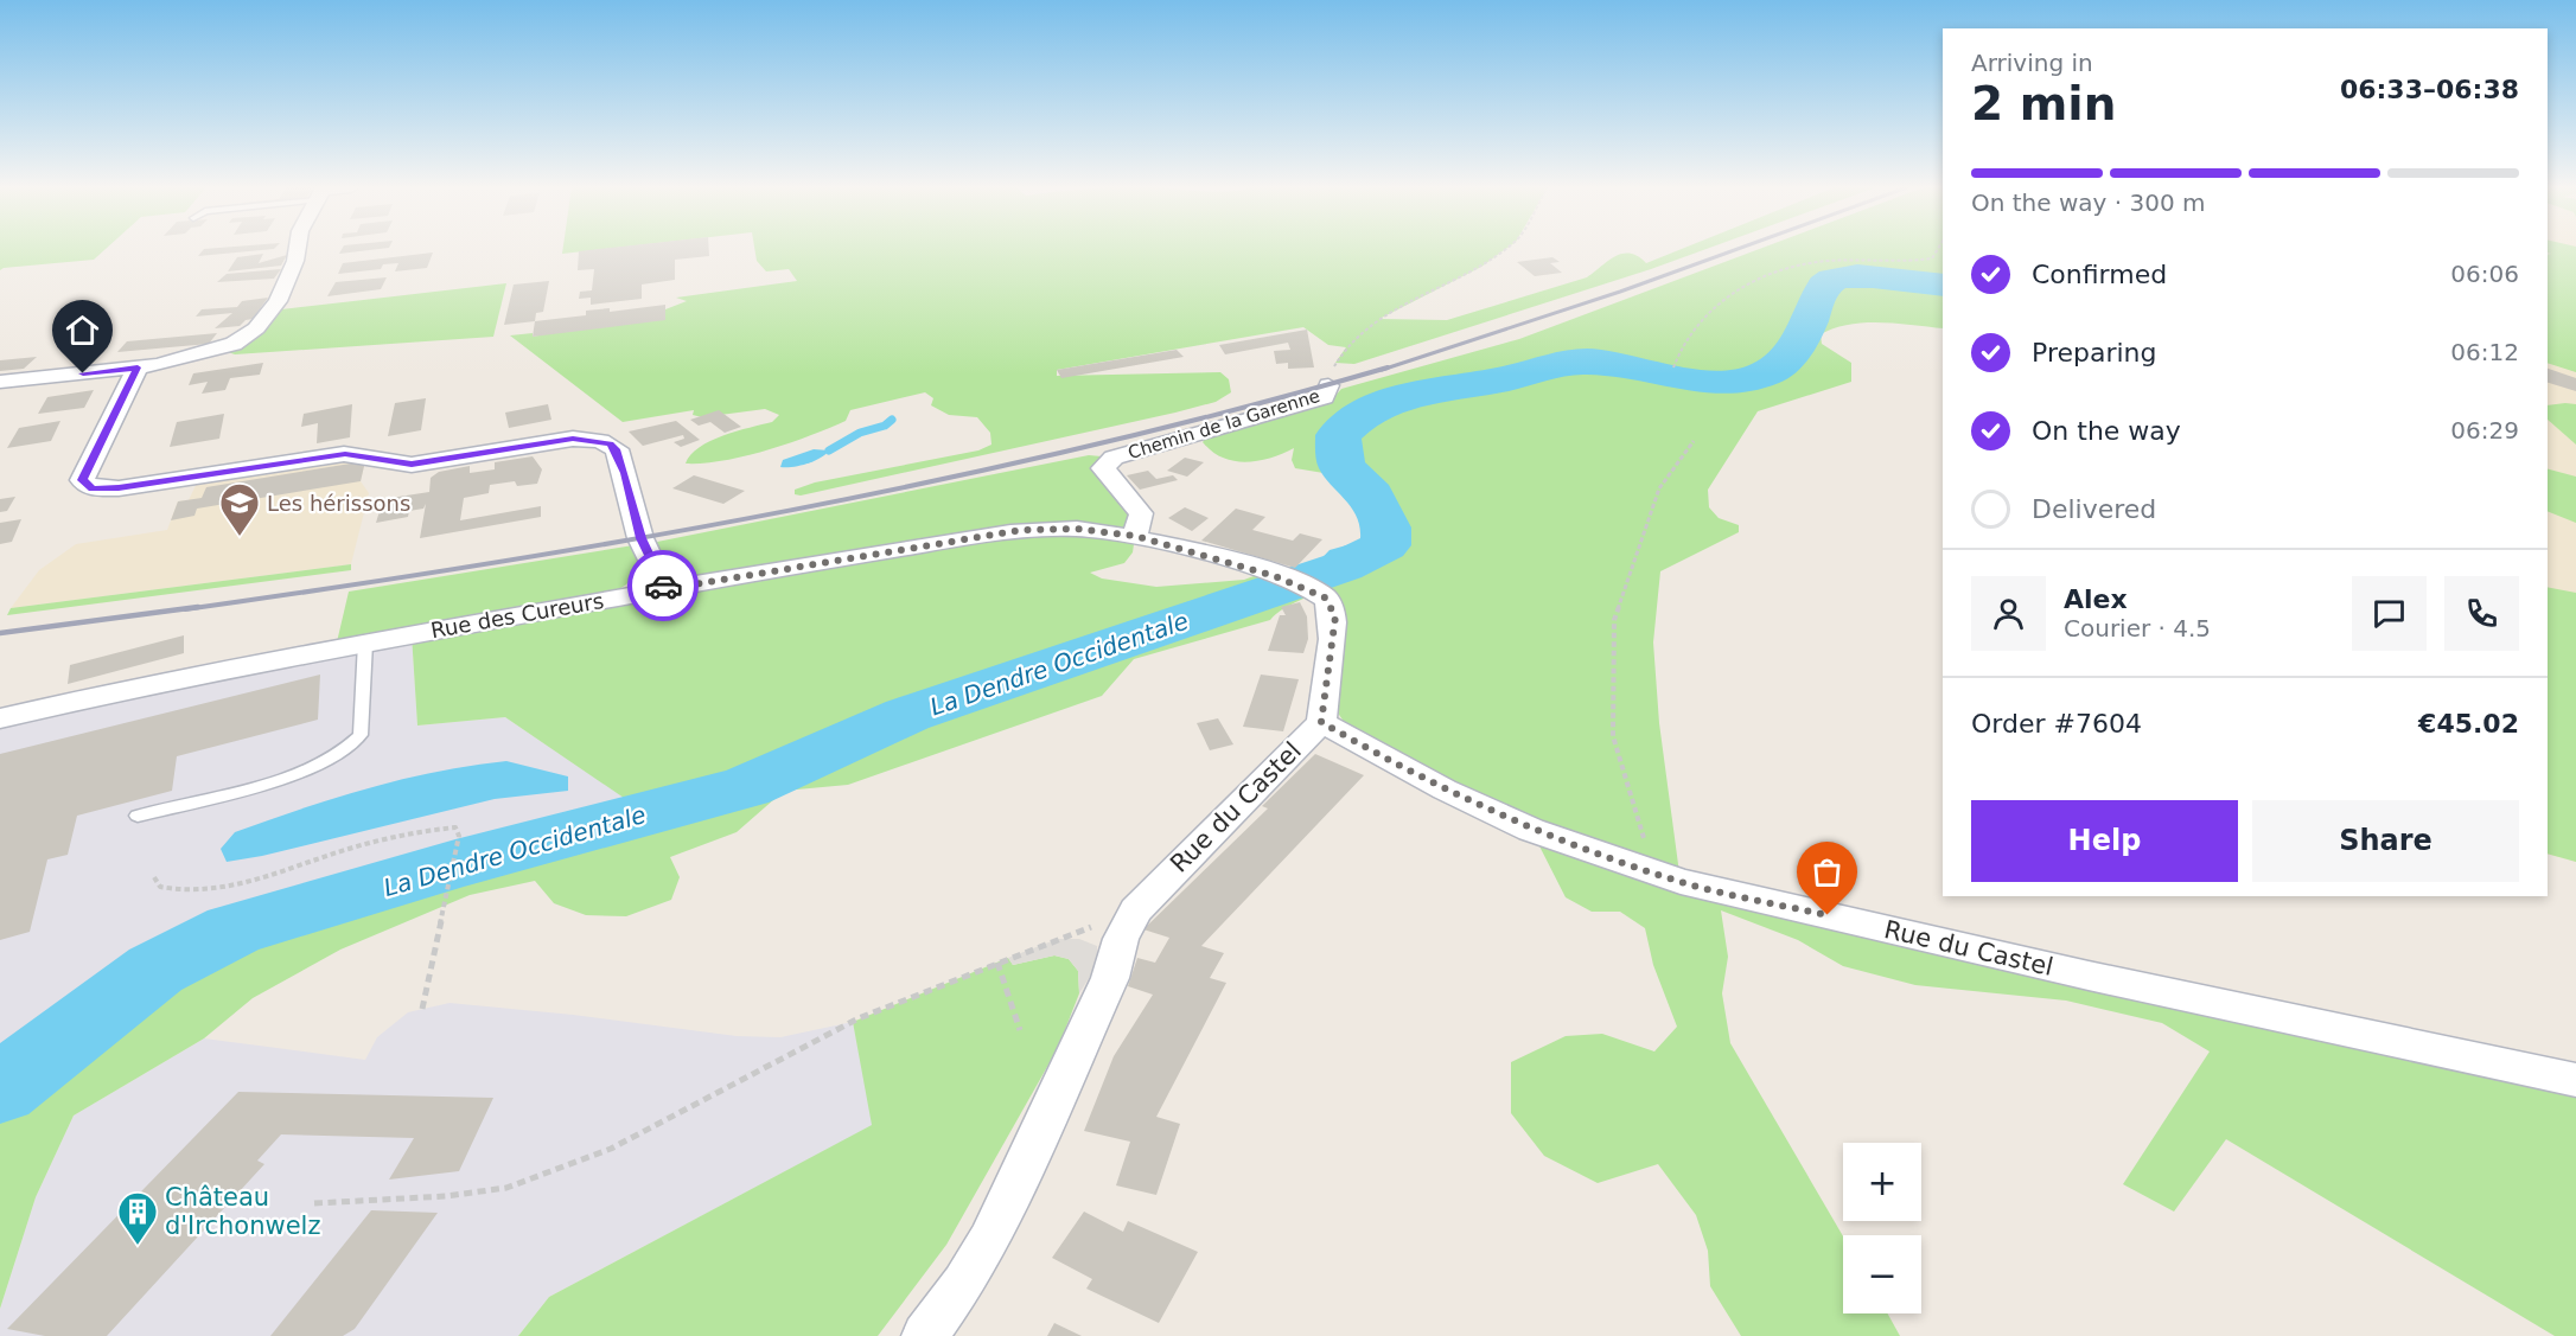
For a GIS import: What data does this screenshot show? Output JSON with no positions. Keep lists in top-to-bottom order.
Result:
{
  "streets": {
    "street": ["Chemin de la Garenne", "Rue des Cureurs", "Rue du Castel"]
  },
  "crossings": [
    ["Chemin de la Garenne", "Rue des Cureurs"],
    ["Rue des Cureurs", "Rue du Castel"]
  ],
  "water": ["La Dendre Occidentale"],
  "places": {
    "school or university": ["Les hérissons"],
    "building": ["Château d'Irchonwelz"]
  },
  "page": {
    "heading": ["2 min", "Arriving in", "06:33–06:38"],
    "panel": [
      "Alex",
      "Courier · 4.5",
      "Order #7604",
      "€45.02"
    ],
    "bar": "On the way · 300 m",
    "list": [
      ["Confirmed", "06:06"],
      ["Preparing", "06:12"],
      ["On the way", "06:29"],
      "Delivered"
    ],
    "buttons": ["Help", "Share"],
    "map_buttons": ["+", "−"]
  }
}
